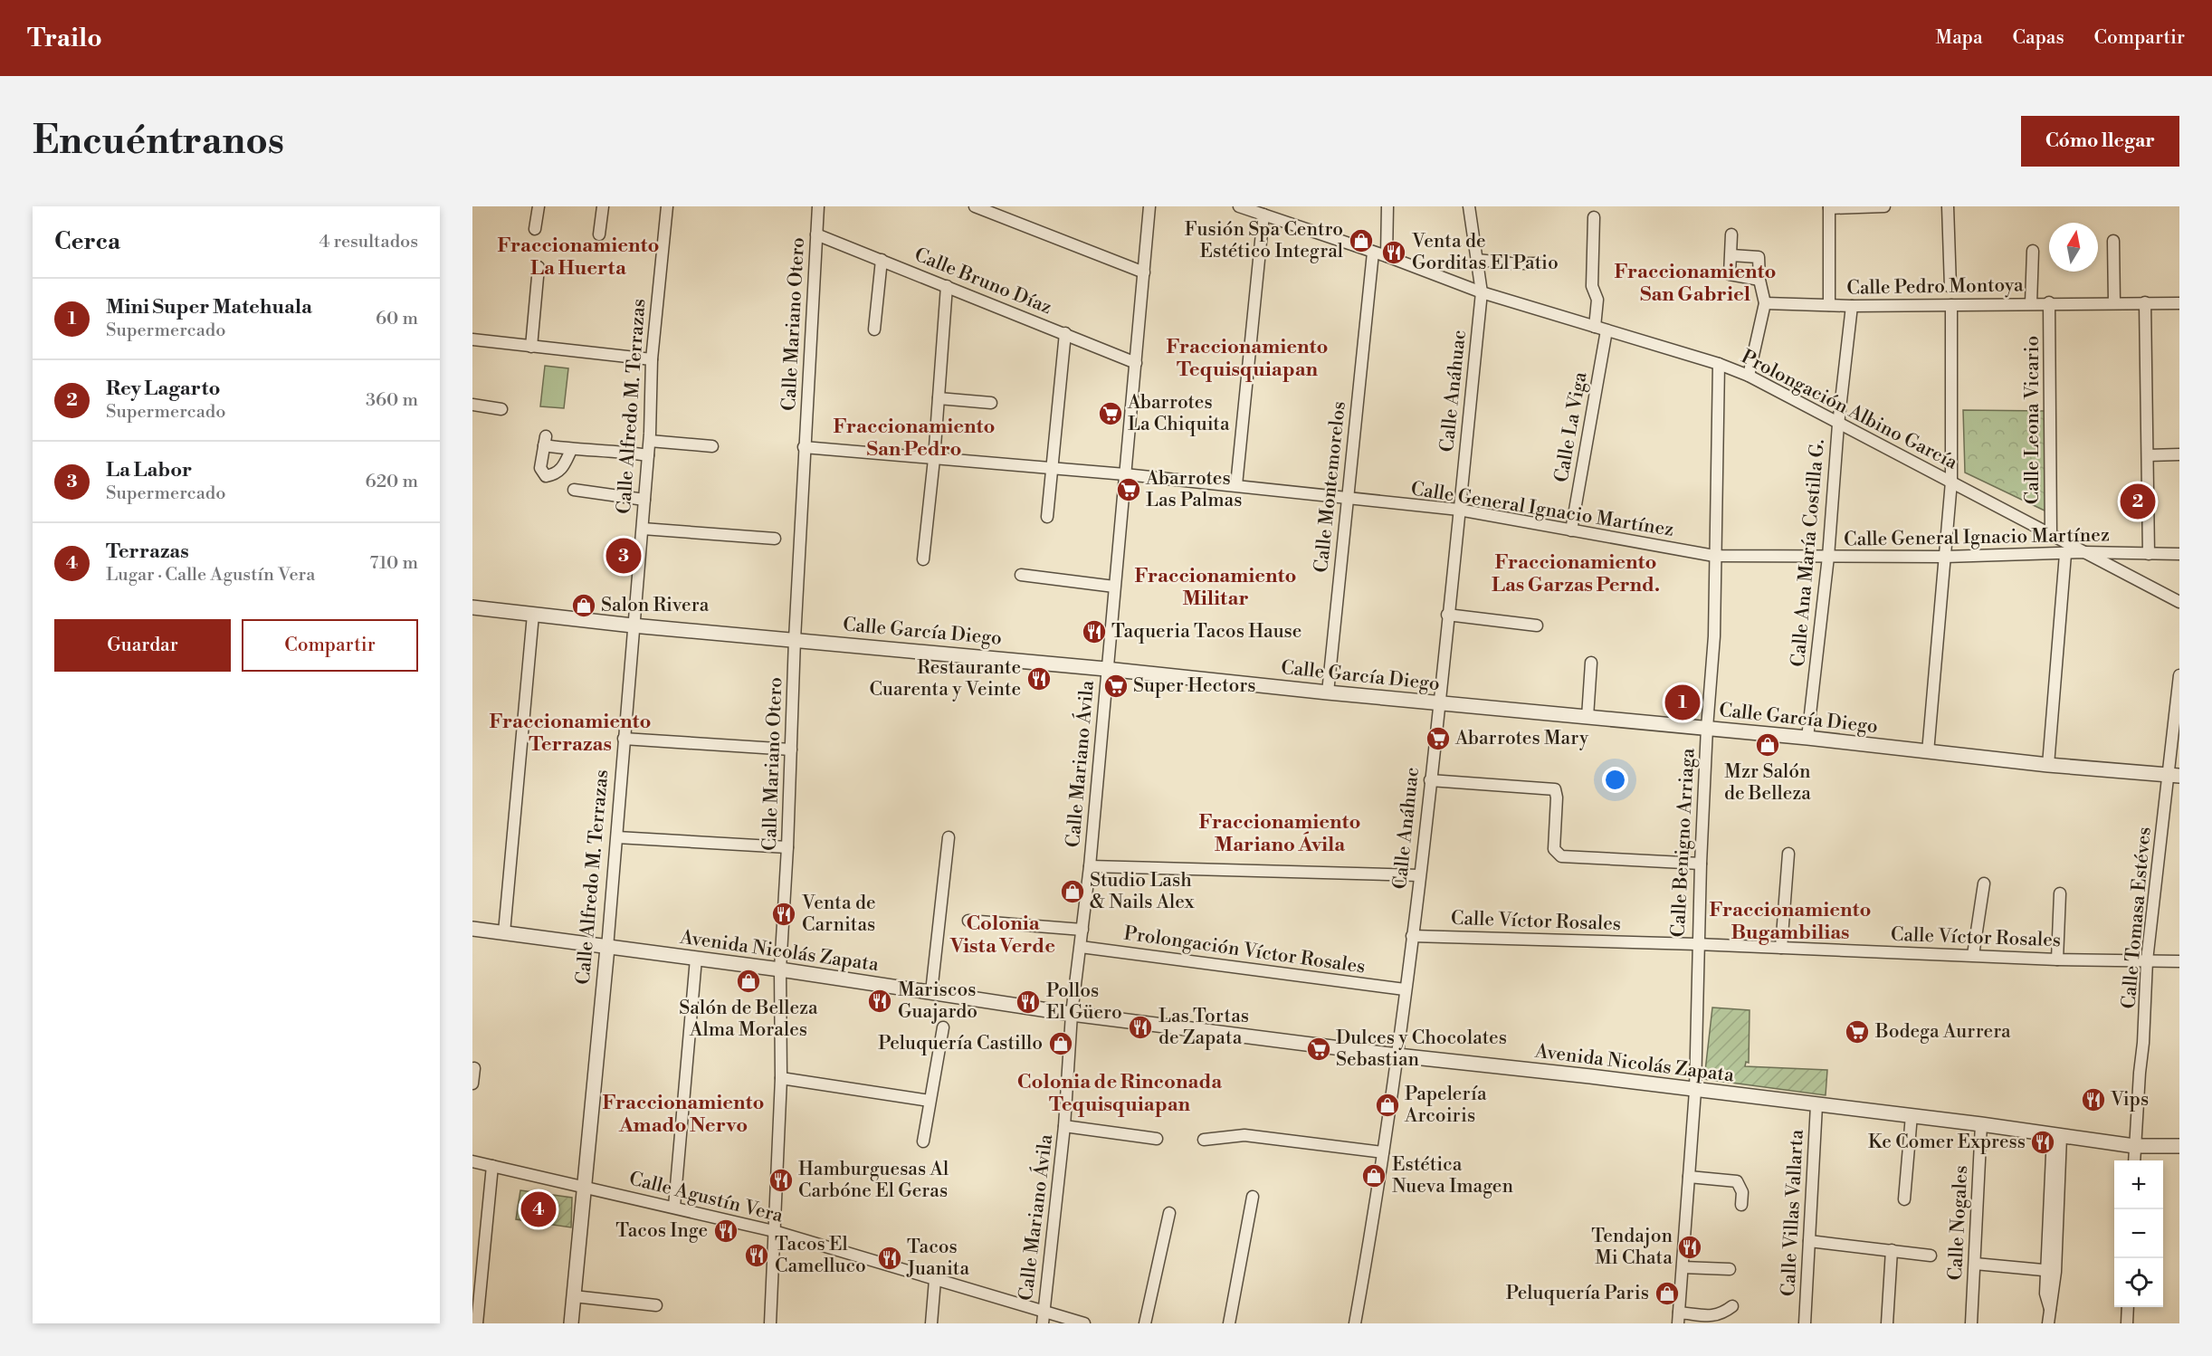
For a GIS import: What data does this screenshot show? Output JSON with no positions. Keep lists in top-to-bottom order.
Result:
{
  "streets": {
    "street": [
      "Calle Bruno Díaz",
      "Calle Pedro Montoya",
      "Calle Mariano Otero",
      "Calle Anáhuac",
      "Calle Alfredo M. Terrazas",
      "Prolongación Albino García",
      "Calle Leona Vicario",
      "Calle La Viga",
      "Calle Montemorelos",
      "Calle General Ignacio Martínez",
      "Calle Ana María Costilla G.",
      "Calle García Diego",
      "Calle Mariano Ávila",
      "Calle Benigno Arriaga",
      "Calle Tomasa Estéves",
      "Calle Víctor Rosales",
      "Prolongación Víctor Rosales",
      "Avenida Nicolás Zapata",
      "Calle Agustín Vera",
      "Calle Villas Vallarta",
      "Calle Nogales"
    ]
  },
  "crossings": [
    ["Calle Bruno Díaz", "Calle Mariano Otero"],
    ["Calle Bruno Díaz", "Calle Mariano Ávila"],
    ["Calle Pedro Montoya", "Calle Leona Vicario"],
    ["Calle Pedro Montoya", "Calle Ana María Costilla G."],
    ["Calle Mariano Otero", "Calle General Ignacio Martínez"],
    ["Calle Mariano Otero", "Calle García Diego"],
    ["Calle Mariano Otero", "Avenida Nicolás Zapata"],
    ["Calle Mariano Otero", "Calle Agustín Vera"],
    ["Calle Anáhuac", "Prolongación Albino García"],
    ["Calle Anáhuac", "Calle General Ignacio Martínez"],
    ["Calle Anáhuac", "Calle García Diego"],
    ["Calle Anáhuac", "Calle Víctor Rosales"],
    ["Calle Anáhuac", "Prolongación Víctor Rosales"],
    ["Calle Anáhuac", "Avenida Nicolás Zapata"],
    ["Calle Alfredo M. Terrazas", "Calle García Diego"],
    ["Calle Alfredo M. Terrazas", "Avenida Nicolás Zapata"],
    ["Calle Alfredo M. Terrazas", "Calle Agustín Vera"],
    ["Prolongación Albino García", "Calle Leona Vicario"],
    ["Prolongación Albino García", "Calle La Viga"],
    ["Prolongación Albino García", "Calle Montemorelos"],
    ["Prolongación Albino García", "Calle General Ignacio Martínez"],
    ["Prolongación Albino García", "Calle Ana María Costilla G."],
    ["Prolongación Albino García", "Calle Benigno Arriaga"],
    ["Calle La Viga", "Calle General Ignacio Martínez"],
    ["Calle Montemorelos", "Calle General Ignacio Martínez"],
    ["Calle Montemorelos", "Calle García Diego"],
    ["Calle General Ignacio Martínez", "Calle Ana María Costilla G."],
    ["Calle General Ignacio Martínez", "Calle Mariano Ávila"],
    ["Calle General Ignacio Martínez", "Calle Benigno Arriaga"],
    ["Calle Ana María Costilla G.", "Calle García Diego"],
    ["Calle García Diego", "Calle Mariano Ávila"],
    ["Calle García Diego", "Calle Benigno Arriaga"],
    ["Calle García Diego", "Calle Tomasa Estéves"],
    ["Calle Mariano Ávila", "Prolongación Víctor Rosales"],
    ["Calle Mariano Ávila", "Avenida Nicolás Zapata"],
    ["Calle Mariano Ávila", "Calle Agustín Vera"],
    ["Calle Benigno Arriaga", "Calle Víctor Rosales"],
    ["Calle Benigno Arriaga", "Avenida Nicolás Zapata"],
    ["Calle Tomasa Estéves", "Calle Víctor Rosales"],
    ["Calle Tomasa Estéves", "Avenida Nicolás Zapata"],
    ["Avenida Nicolás Zapata", "Calle Villas Vallarta"],
    ["Avenida Nicolás Zapata", "Calle Nogales"]
  ],
  "districts": [
    "Fraccionamiento La Huerta",
    "Fraccionamiento San Gabriel",
    "Fraccionamiento Tequisquiapan",
    "Fraccionamiento San Pedro",
    "Fraccionamiento Las Garzas Pernd.",
    "Fraccionamiento Militar",
    "Fraccionamiento Terrazas",
    "Fraccionamiento Mariano Ávila",
    "Fraccionamiento Bugambilias",
    "Colonia Vista Verde",
    "Colonia de Rinconada Tequisquiapan",
    "Fraccionamiento Amado Nervo"
  ],
  "places": {
    "shop": [
      "Fusión Spa Centro Estético Integral",
      "Salon Rivera",
      "Mzr Salón de Belleza",
      "Studio Lash & Nails Alex",
      "Salón de Belleza Alma Morales",
      "Peluquería Castillo",
      "Papelería Arcoiris",
      "Estética Nueva Imagen",
      "Peluquería Paris"
    ],
    "restaurant": [
      "Venta de Gorditas El Patio",
      "Taqueria Tacos Hause",
      "Restaurante Cuarenta y Veinte",
      "Venta de Carnitas",
      "Mariscos Guajardo",
      "Pollos El Güero",
      "Las Tortas de Zapata",
      "Vips",
      "Ke Comer Express",
      "Hamburguesas Al Carbóne El Geras",
      "Tacos Inge",
      "Tendajon Mi Chata",
      "Tacos El Camelluco",
      "Tacos Juanita"
    ],
    "supermarket": [
      "Abarrotes La Chiquita",
      "Abarrotes Las Palmas",
      "Super Hectors",
      "Abarrotes Mary",
      "Bodega Aurrera",
      "Dulces y Chocolates Sebastian"
    ]
  },
  "north": "top",
  "page": {
    "header": "Trailo",
    "nav": ["Mapa", "Capas", "Compartir"],
    "buttons": [
      "Cómo llegar",
      ["Guardar", "Compartir"]
    ],
    "title": "Encuéntranos",
    "heading": ["Cerca", "4 resultados"],
    "list": [
      {
        "mark": "1",
        "name": "Mini Super Matehuala",
        "note": "Supermercado",
        "value": "60 m"
      },
      {
        "mark": "2",
        "name": "Rey Lagarto",
        "note": "Supermercado",
        "value": "360 m"
      },
      {
        "mark": "3",
        "name": "La Labor",
        "note": "Supermercado",
        "value": "620 m"
      },
      {
        "mark": "4",
        "name": "Terrazas",
        "note": "Lugar · Calle Agustín Vera",
        "value": "710 m"
      }
    ],
    "pins": [
      "2",
      "3",
      "1",
      "4"
    ],
    "map_buttons": ["+", "−"]
  }
}
